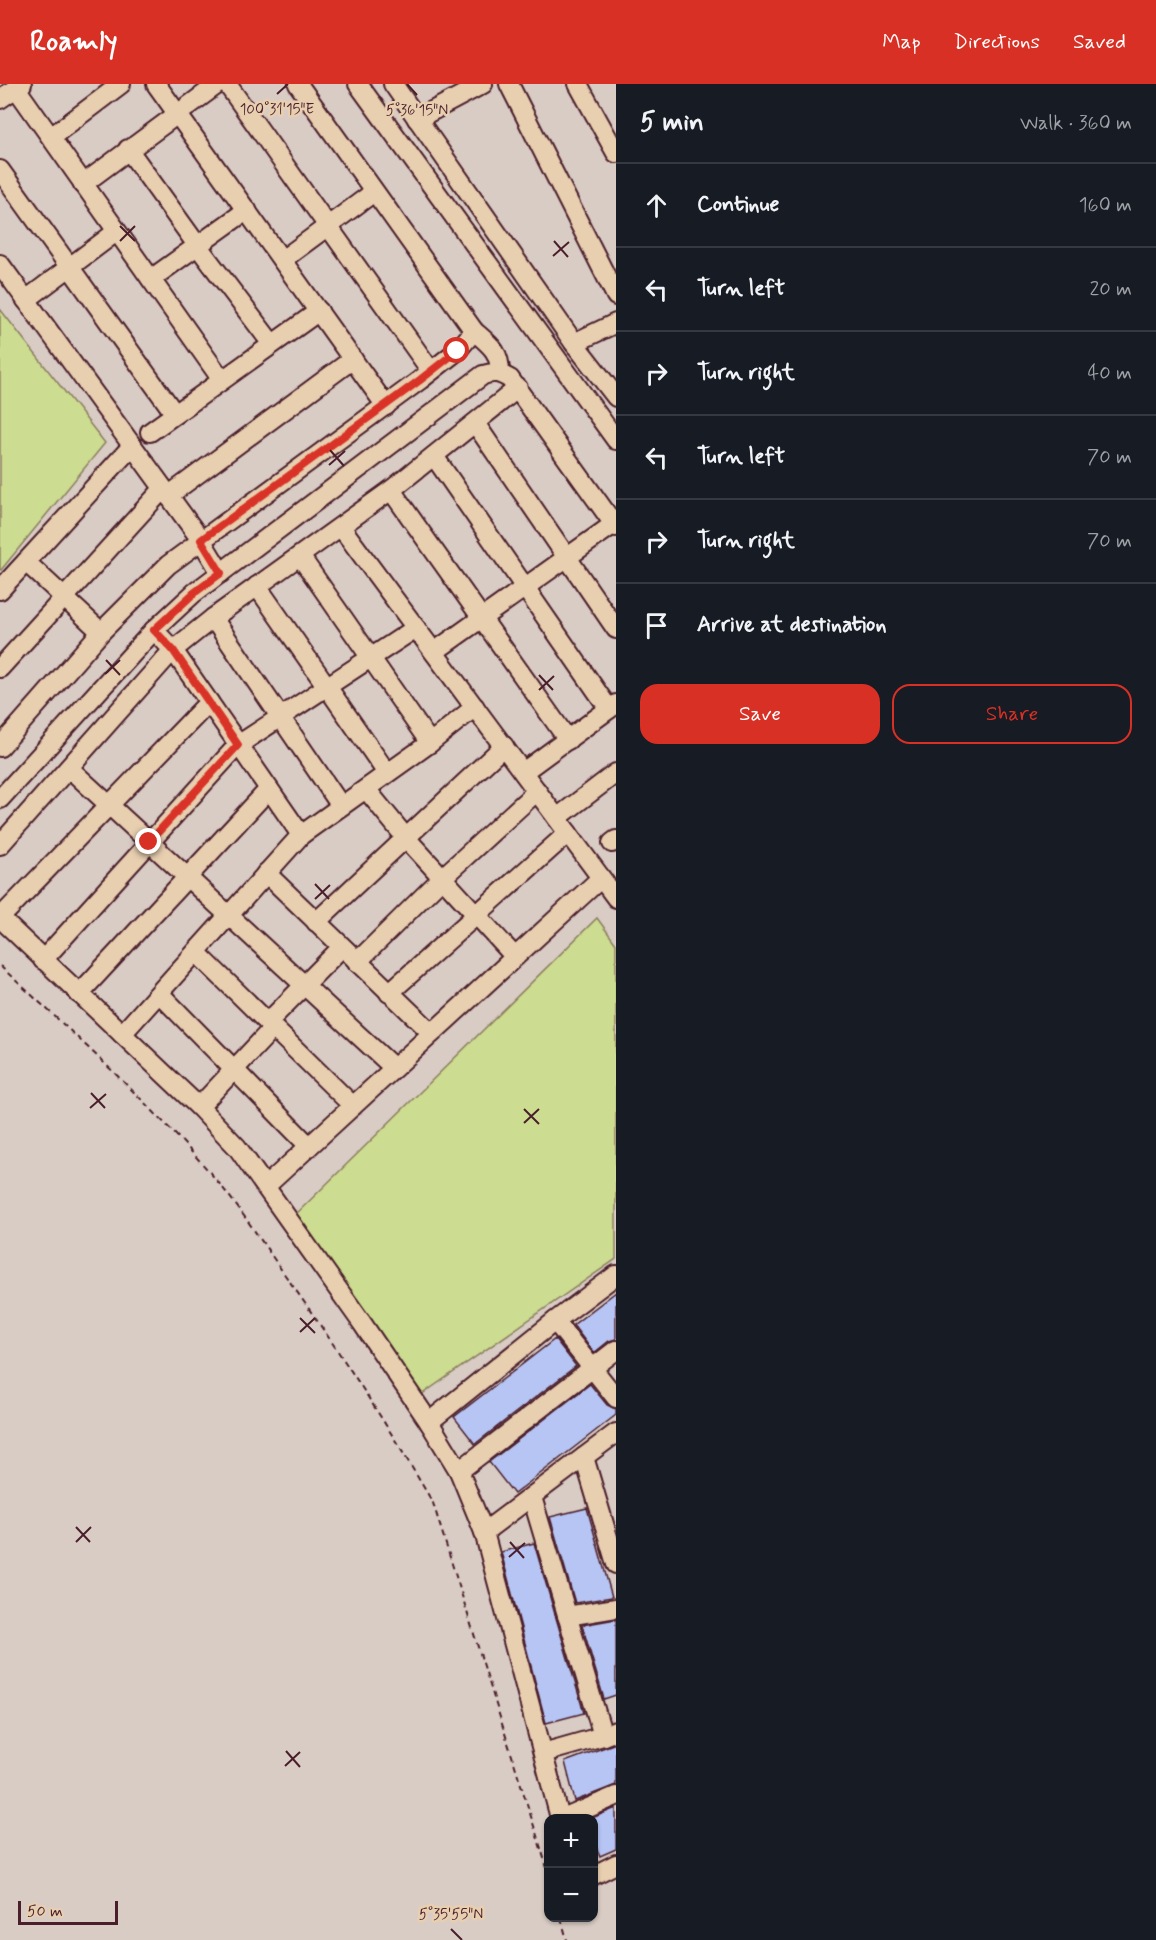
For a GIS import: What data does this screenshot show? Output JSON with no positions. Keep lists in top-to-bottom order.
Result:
{
  "scale_bar": "50 m",
  "page": {
    "header": "Roamly",
    "nav": ["Map", "Directions", "Saved"],
    "heading": ["5 min", "Walk · 360 m"],
    "list": [
      ["Continue", "160 m"],
      ["Turn left", "20 m"],
      ["Turn right", "40 m"],
      ["Turn left", "70 m"],
      ["Turn right", "70 m"],
      "Arrive at destination"
    ],
    "buttons": ["Save", "Share"],
    "map_buttons": ["+", "−"],
    "scale": "50 m"
  },
  "coordinates": ["100°31'15\"E", "5°36'15\"N", "5°35'55\"N"]
}
